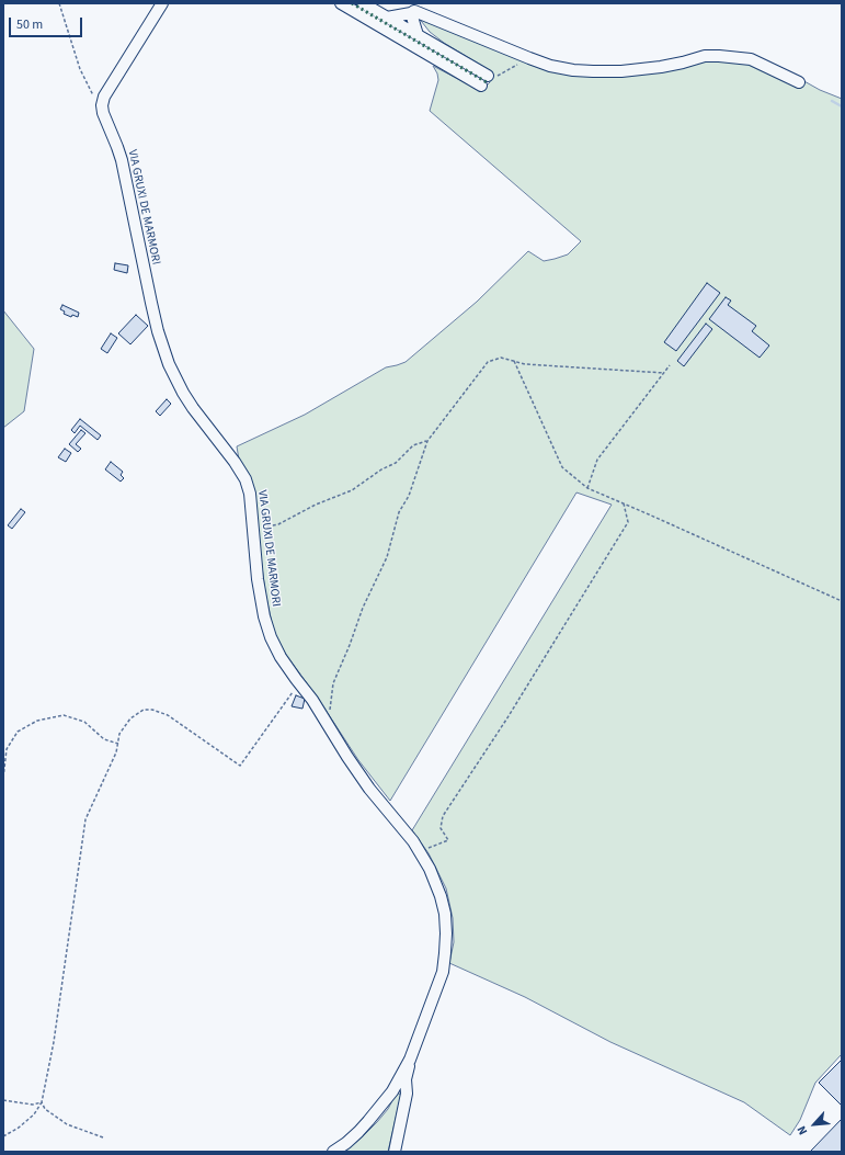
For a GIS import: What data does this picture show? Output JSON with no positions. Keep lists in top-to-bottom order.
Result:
{
  "streets": {
    "street": ["VIA GRUXI DE MARMORI"]
  },
  "scale_bar": "50 m",
  "north": "bottom left"
}
